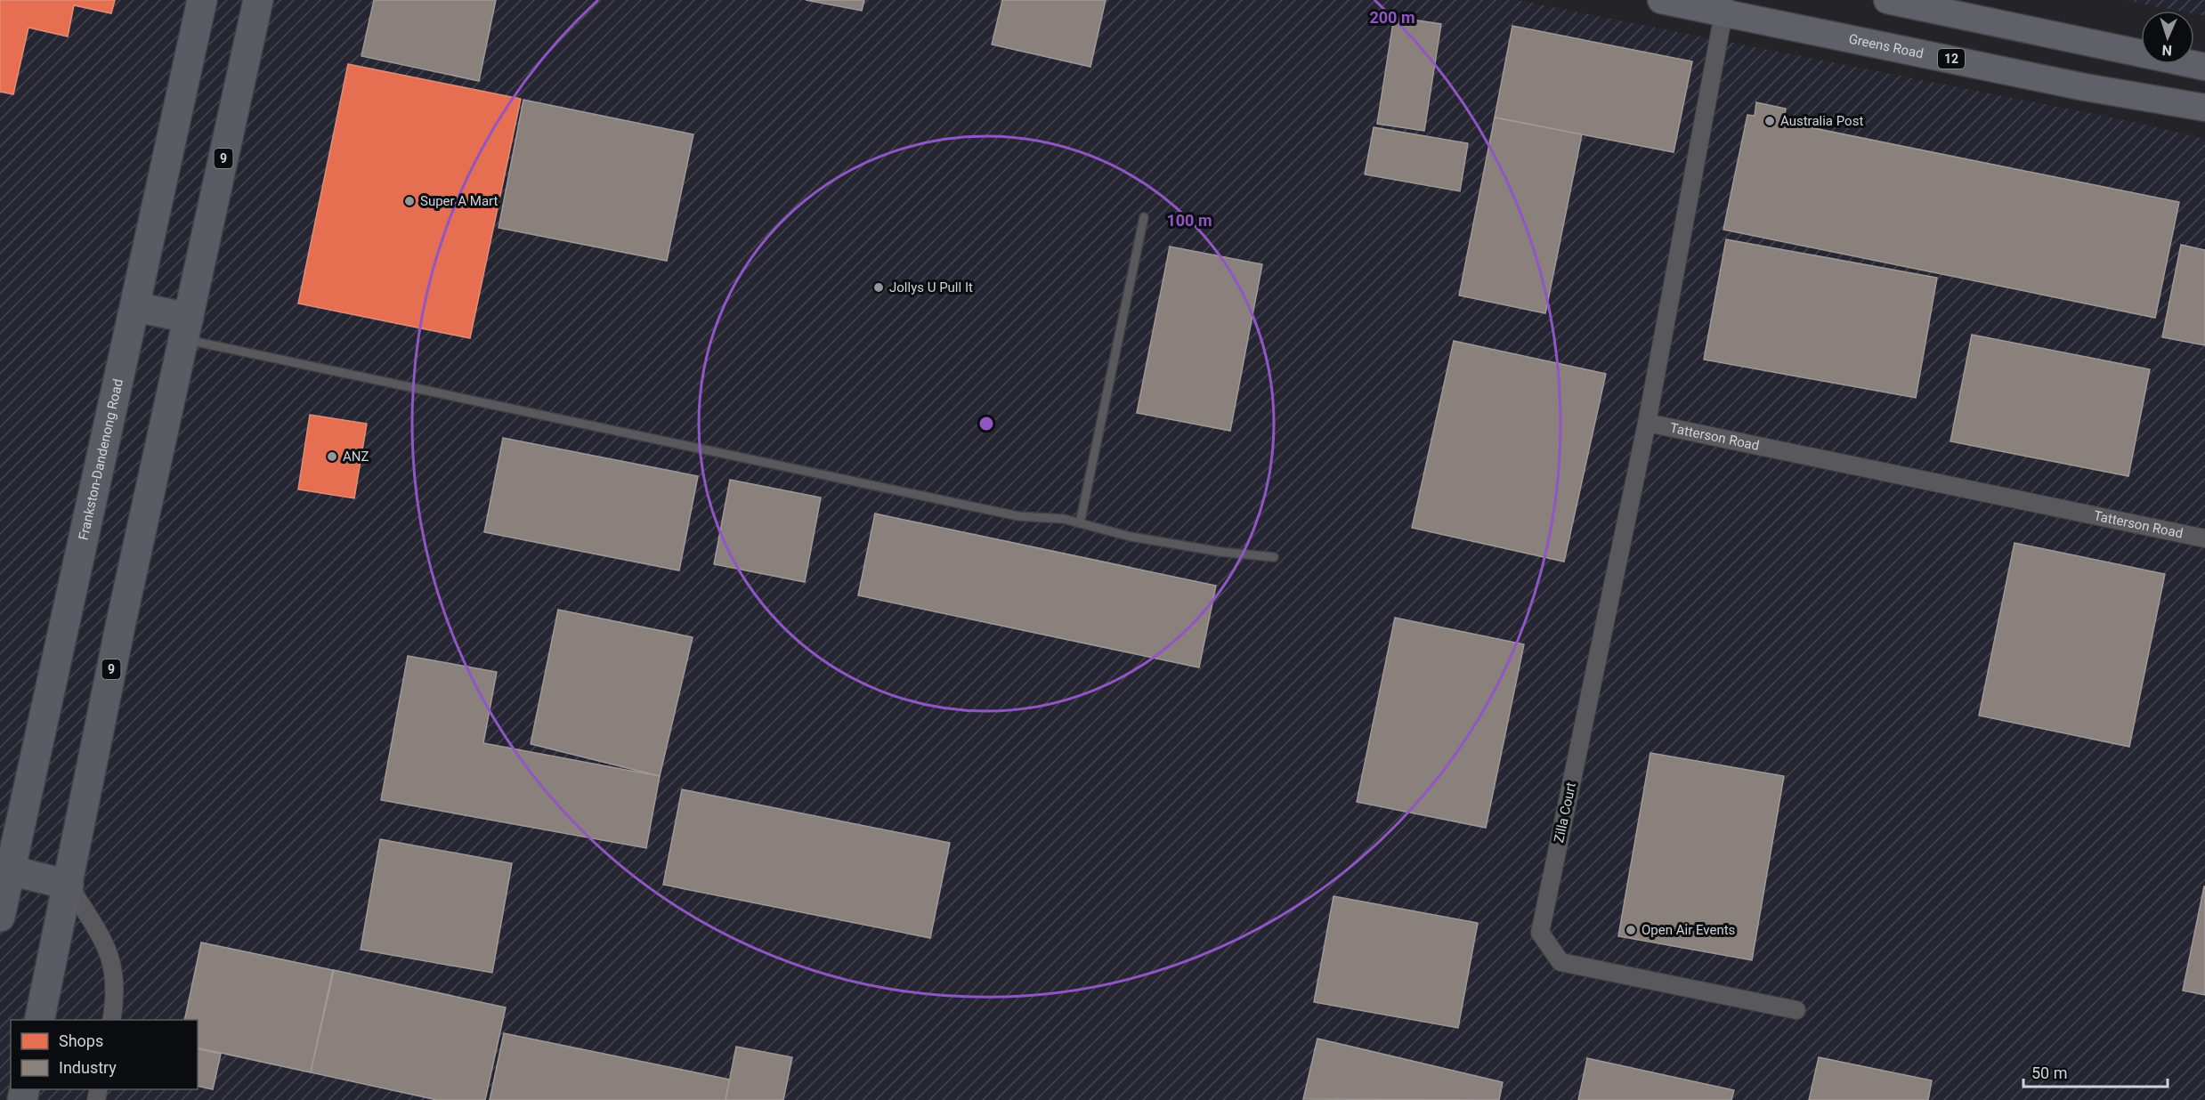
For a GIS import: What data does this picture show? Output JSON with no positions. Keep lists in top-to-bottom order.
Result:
{
  "streets": {
    "highway": ["9", "Frankston-Dandenong Road"],
    "main road": ["Greens Road", "12"],
    "street": ["Tatterson Road", "Zilla Court"]
  },
  "crossings": [
    ["Tatterson Road", "Zilla Court"]
  ],
  "places": [
    "Australia Post",
    "Super A Mart",
    "Jollys U Pull It",
    "ANZ",
    "Open Air Events"
  ],
  "legend": ["Shops", "Industry"],
  "scale_bar": "50 m",
  "north": "bottom",
  "rings": ["200 m", "100 m"]
}
